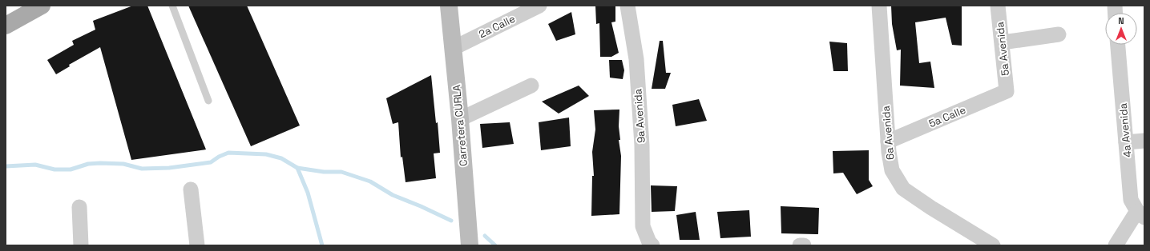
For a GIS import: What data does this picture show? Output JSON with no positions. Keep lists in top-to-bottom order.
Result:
{
  "streets": {
    "main road": ["Carretera CURLA"],
    "street": [
      "2a Calle",
      "5a Avenida",
      "9a Avenida",
      "5a Calle",
      "4a Avenida",
      "6a Avenida"
    ]
  },
  "crossings": [
    ["2a Calle", "Carretera CURLA"],
    ["5a Avenida", "5a Calle"],
    ["5a Calle", "6a Avenida"]
  ],
  "north": "top"
}
